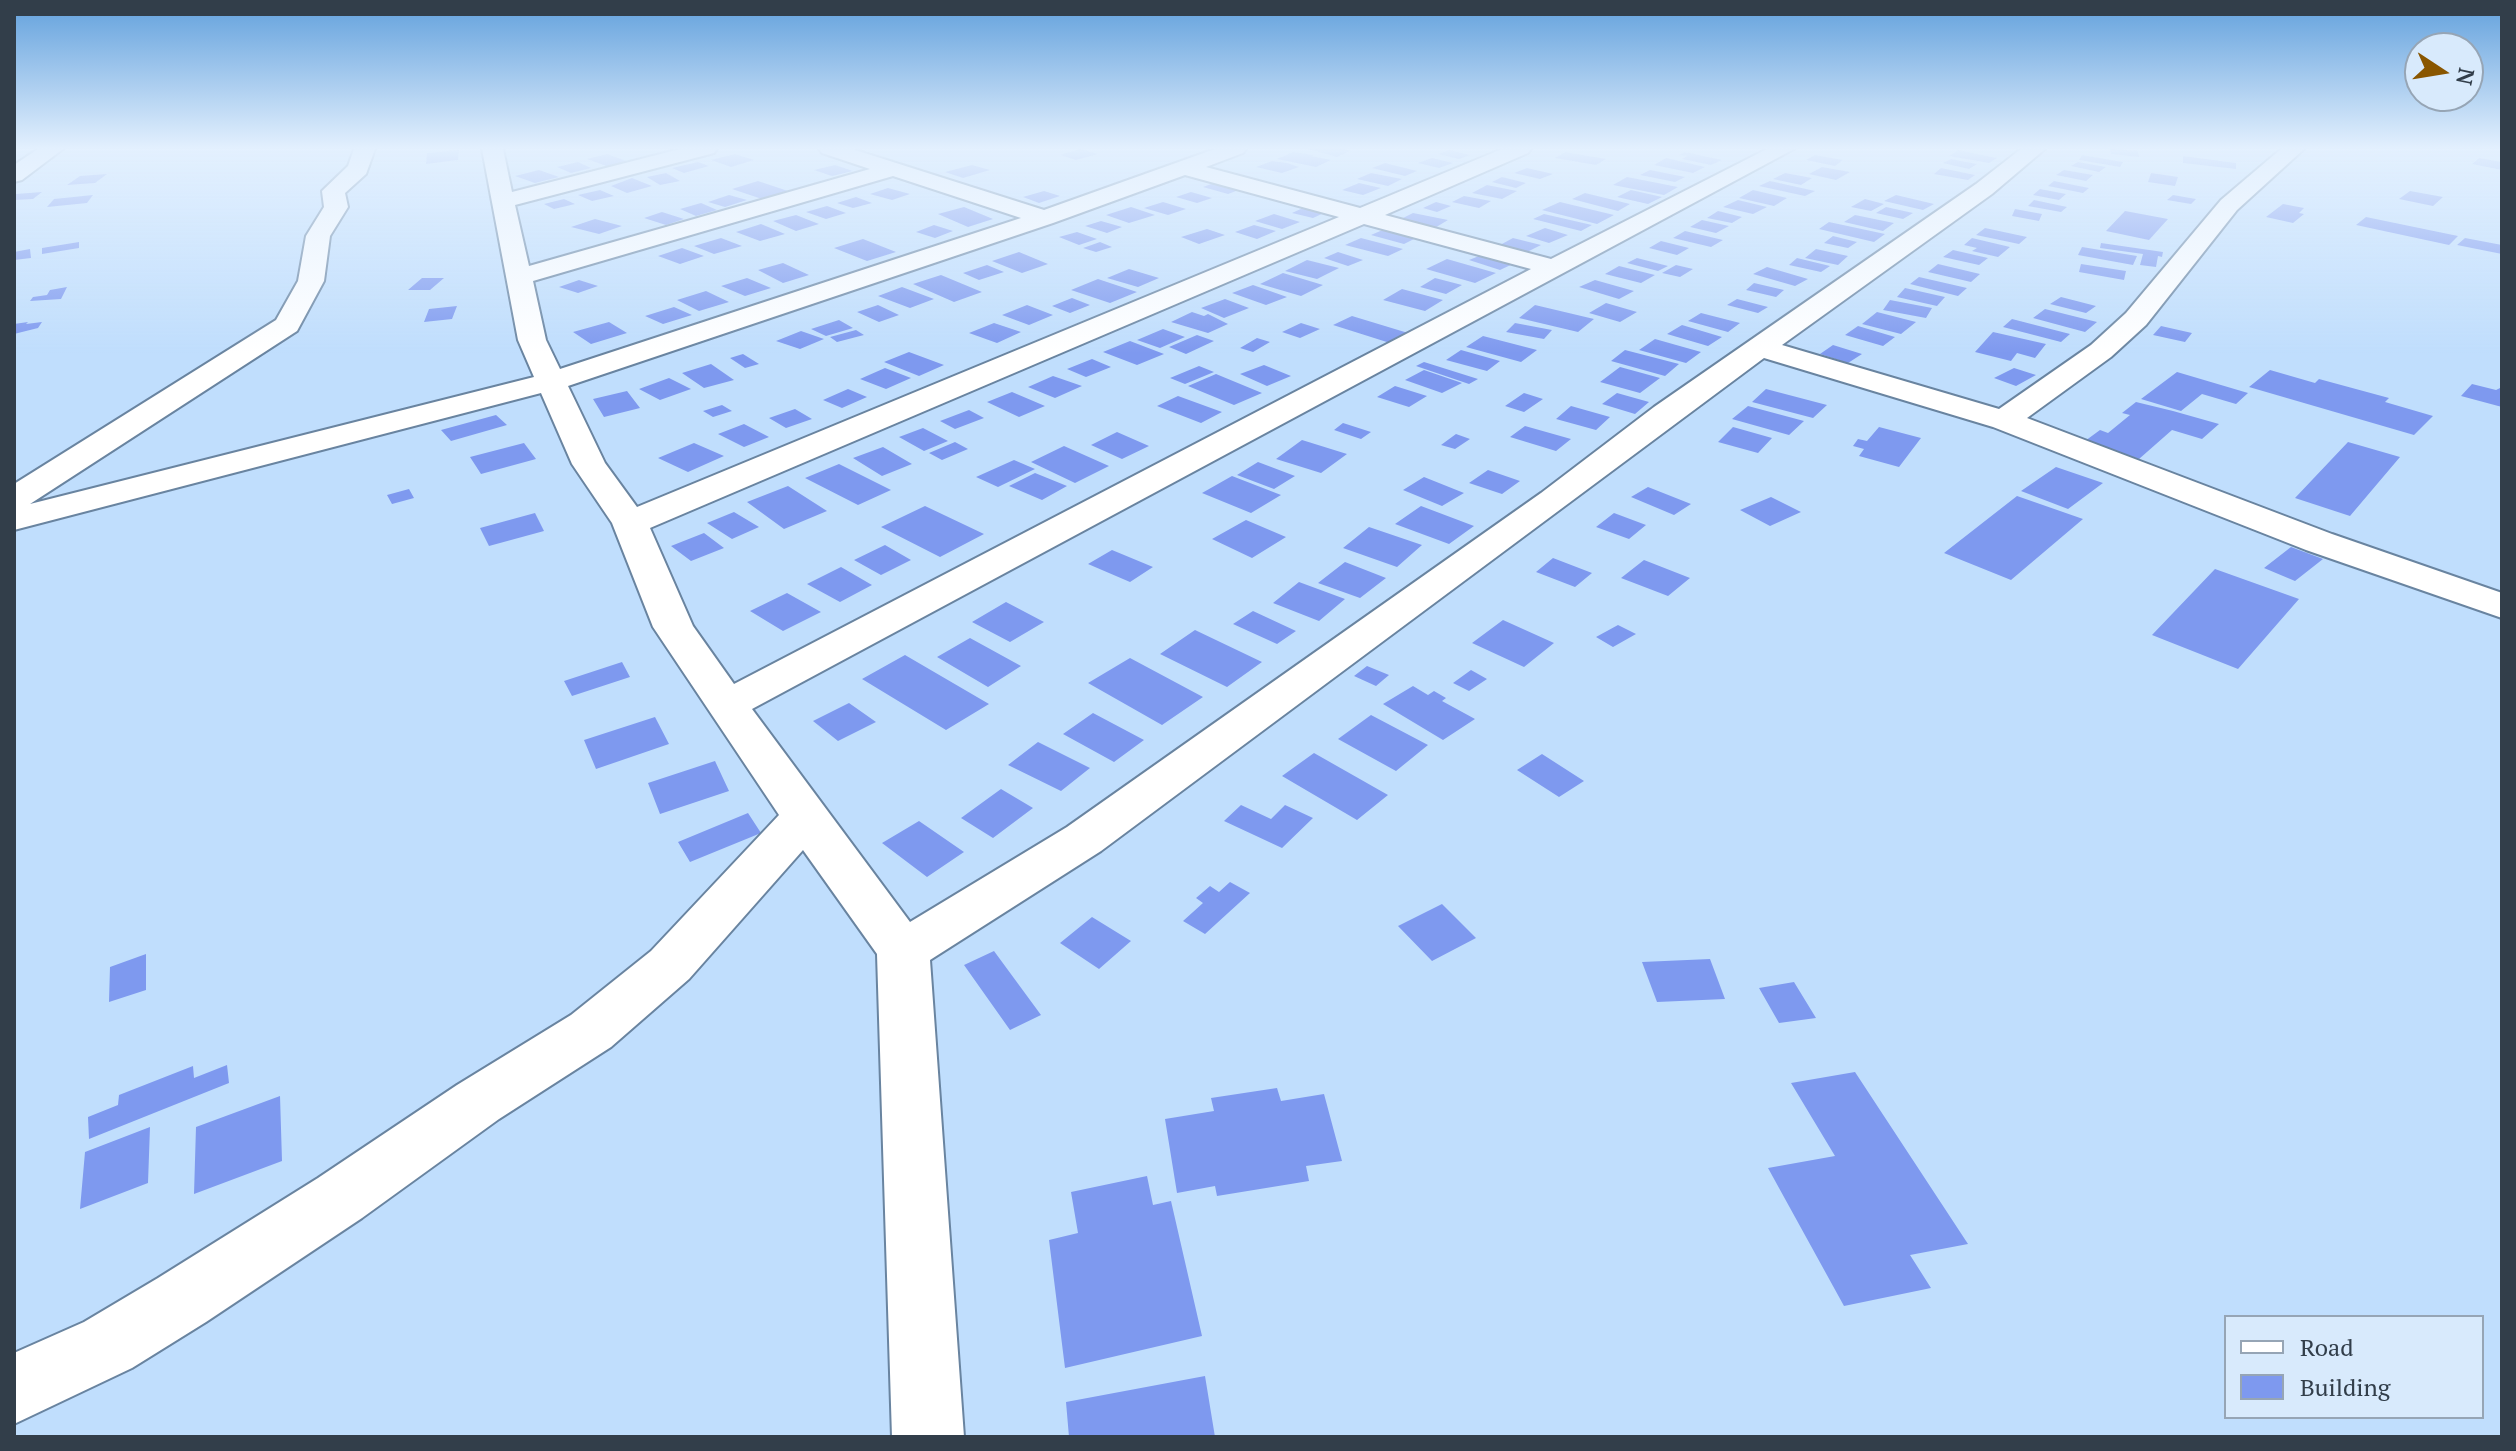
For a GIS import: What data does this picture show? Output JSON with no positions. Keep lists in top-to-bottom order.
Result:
{
  "legend": ["Road", "Building"],
  "north": "right"
}
